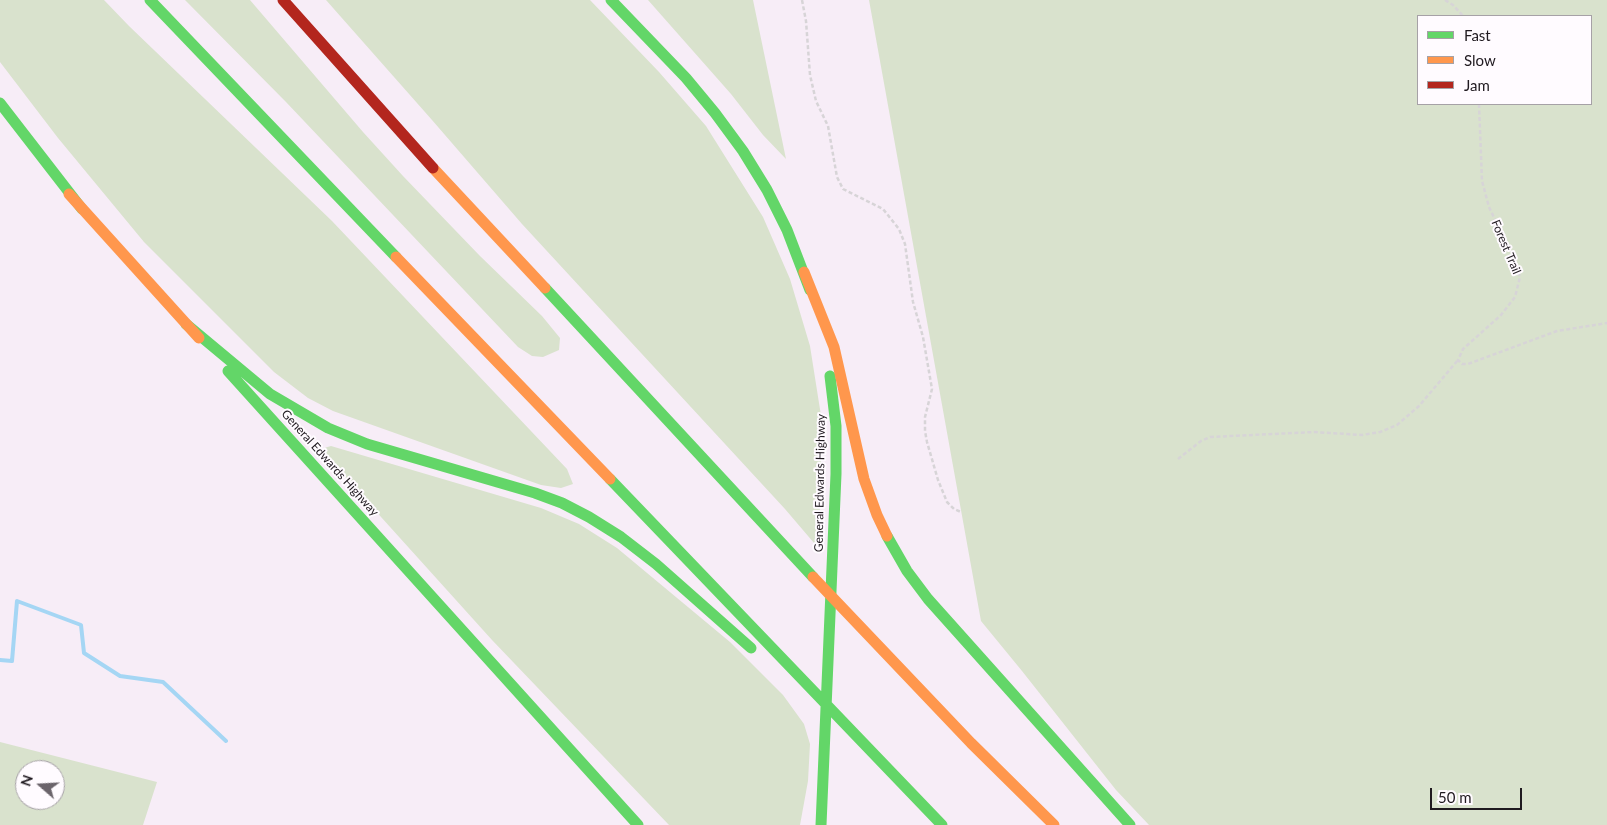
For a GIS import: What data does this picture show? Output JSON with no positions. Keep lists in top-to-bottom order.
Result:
{
  "streets": {
    "main road": ["General Edwards Highway"],
    "path": ["Forest Trail"]
  },
  "legend": ["Fast", "Slow", "Jam"],
  "scale_bar": "50 m",
  "north": "left"
}
